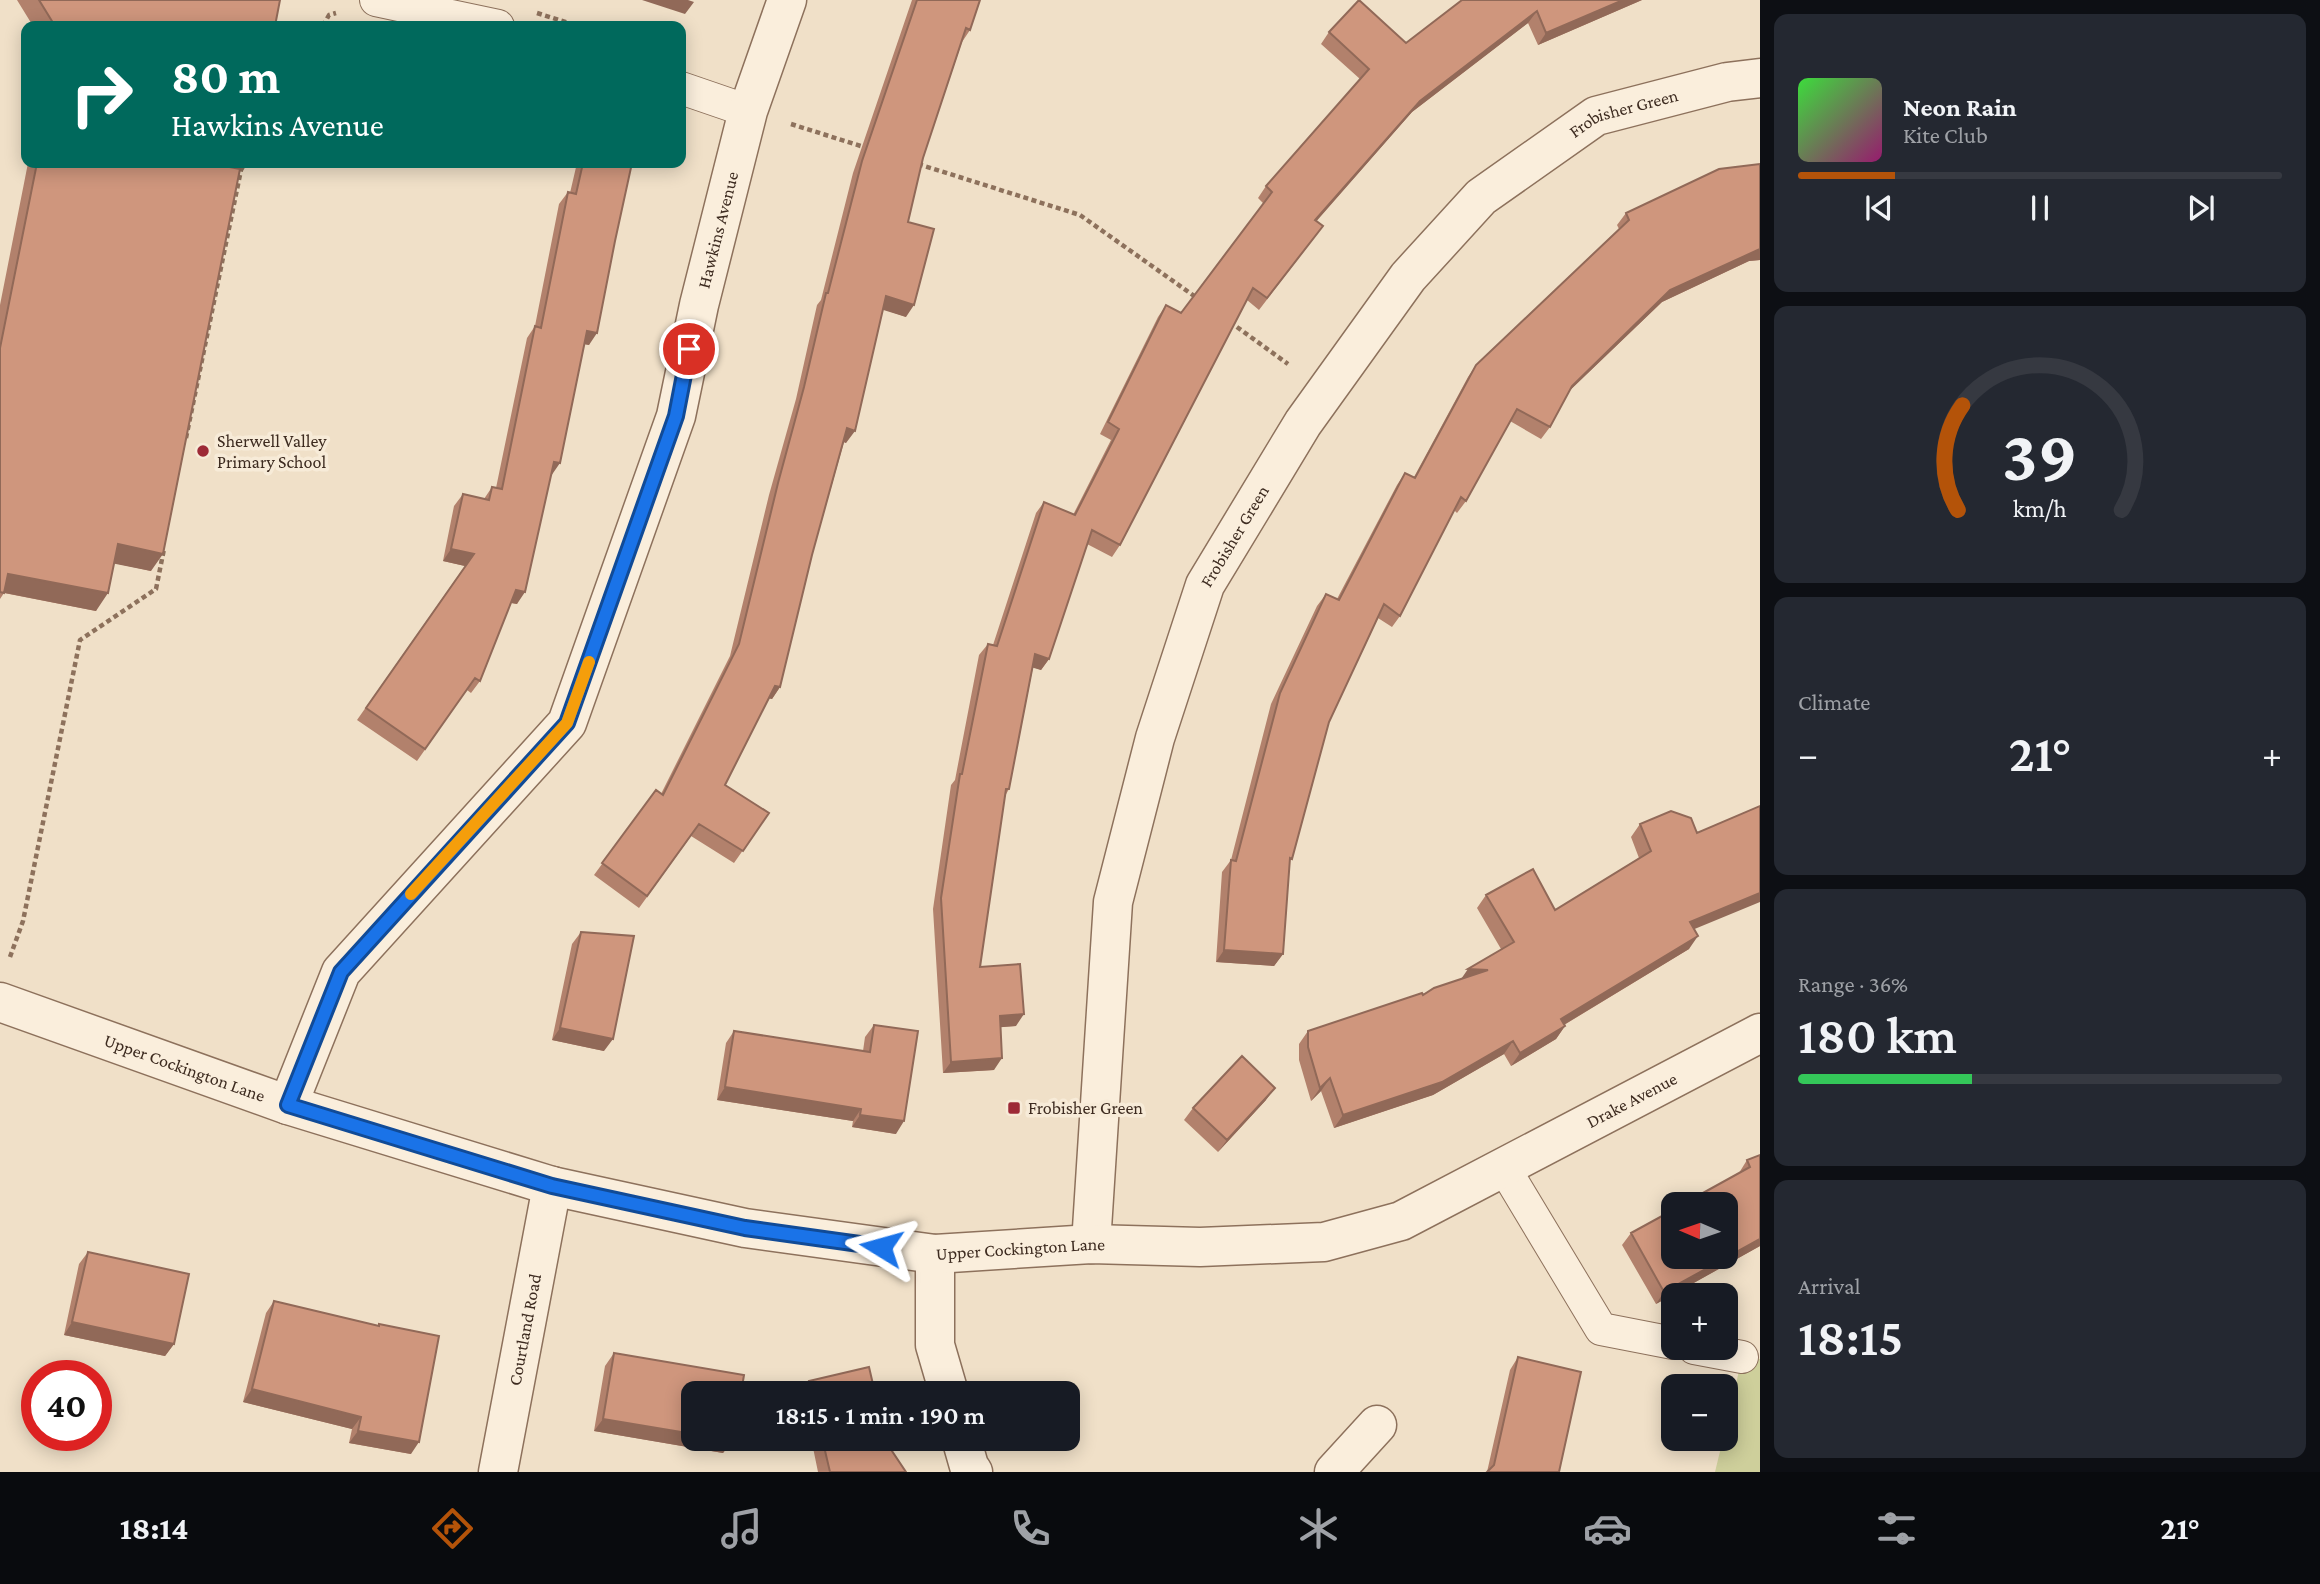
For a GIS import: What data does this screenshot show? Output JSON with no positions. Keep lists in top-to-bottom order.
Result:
{
  "streets": {
    "street": [
      "Frobisher Green",
      "Hawkins Avenue",
      "Upper Cockington Lane",
      "Drake Avenue",
      "Courtland Road"
    ]
  },
  "crossings": [
    ["Frobisher Green", "Upper Cockington Lane"],
    ["Hawkins Avenue", "Upper Cockington Lane"],
    ["Upper Cockington Lane", "Drake Avenue"],
    ["Upper Cockington Lane", "Courtland Road"]
  ],
  "places": {
    "other": ["Sherwell Valley Primary School"],
    "transit": ["Frobisher Green"]
  },
  "north": "left",
  "page": {
    "turn": ["80 m", "Hawkins Avenue"],
    "song": ["Neon Rain", "Kite Club"],
    "tile": [
      "Climate",
      ["Range · 36%", "180 km"],
      ["Arrival", "18:15"]
    ],
    "heat": ["−", "21°", "+"],
    "map_buttons": ["+", "−"],
    "limit": "40",
    "trip": "18:15 · 1 min · 190 m",
    "tabs": ["18:14", "21°"],
    "gauge": ["39", "km/h"]
  }
}
